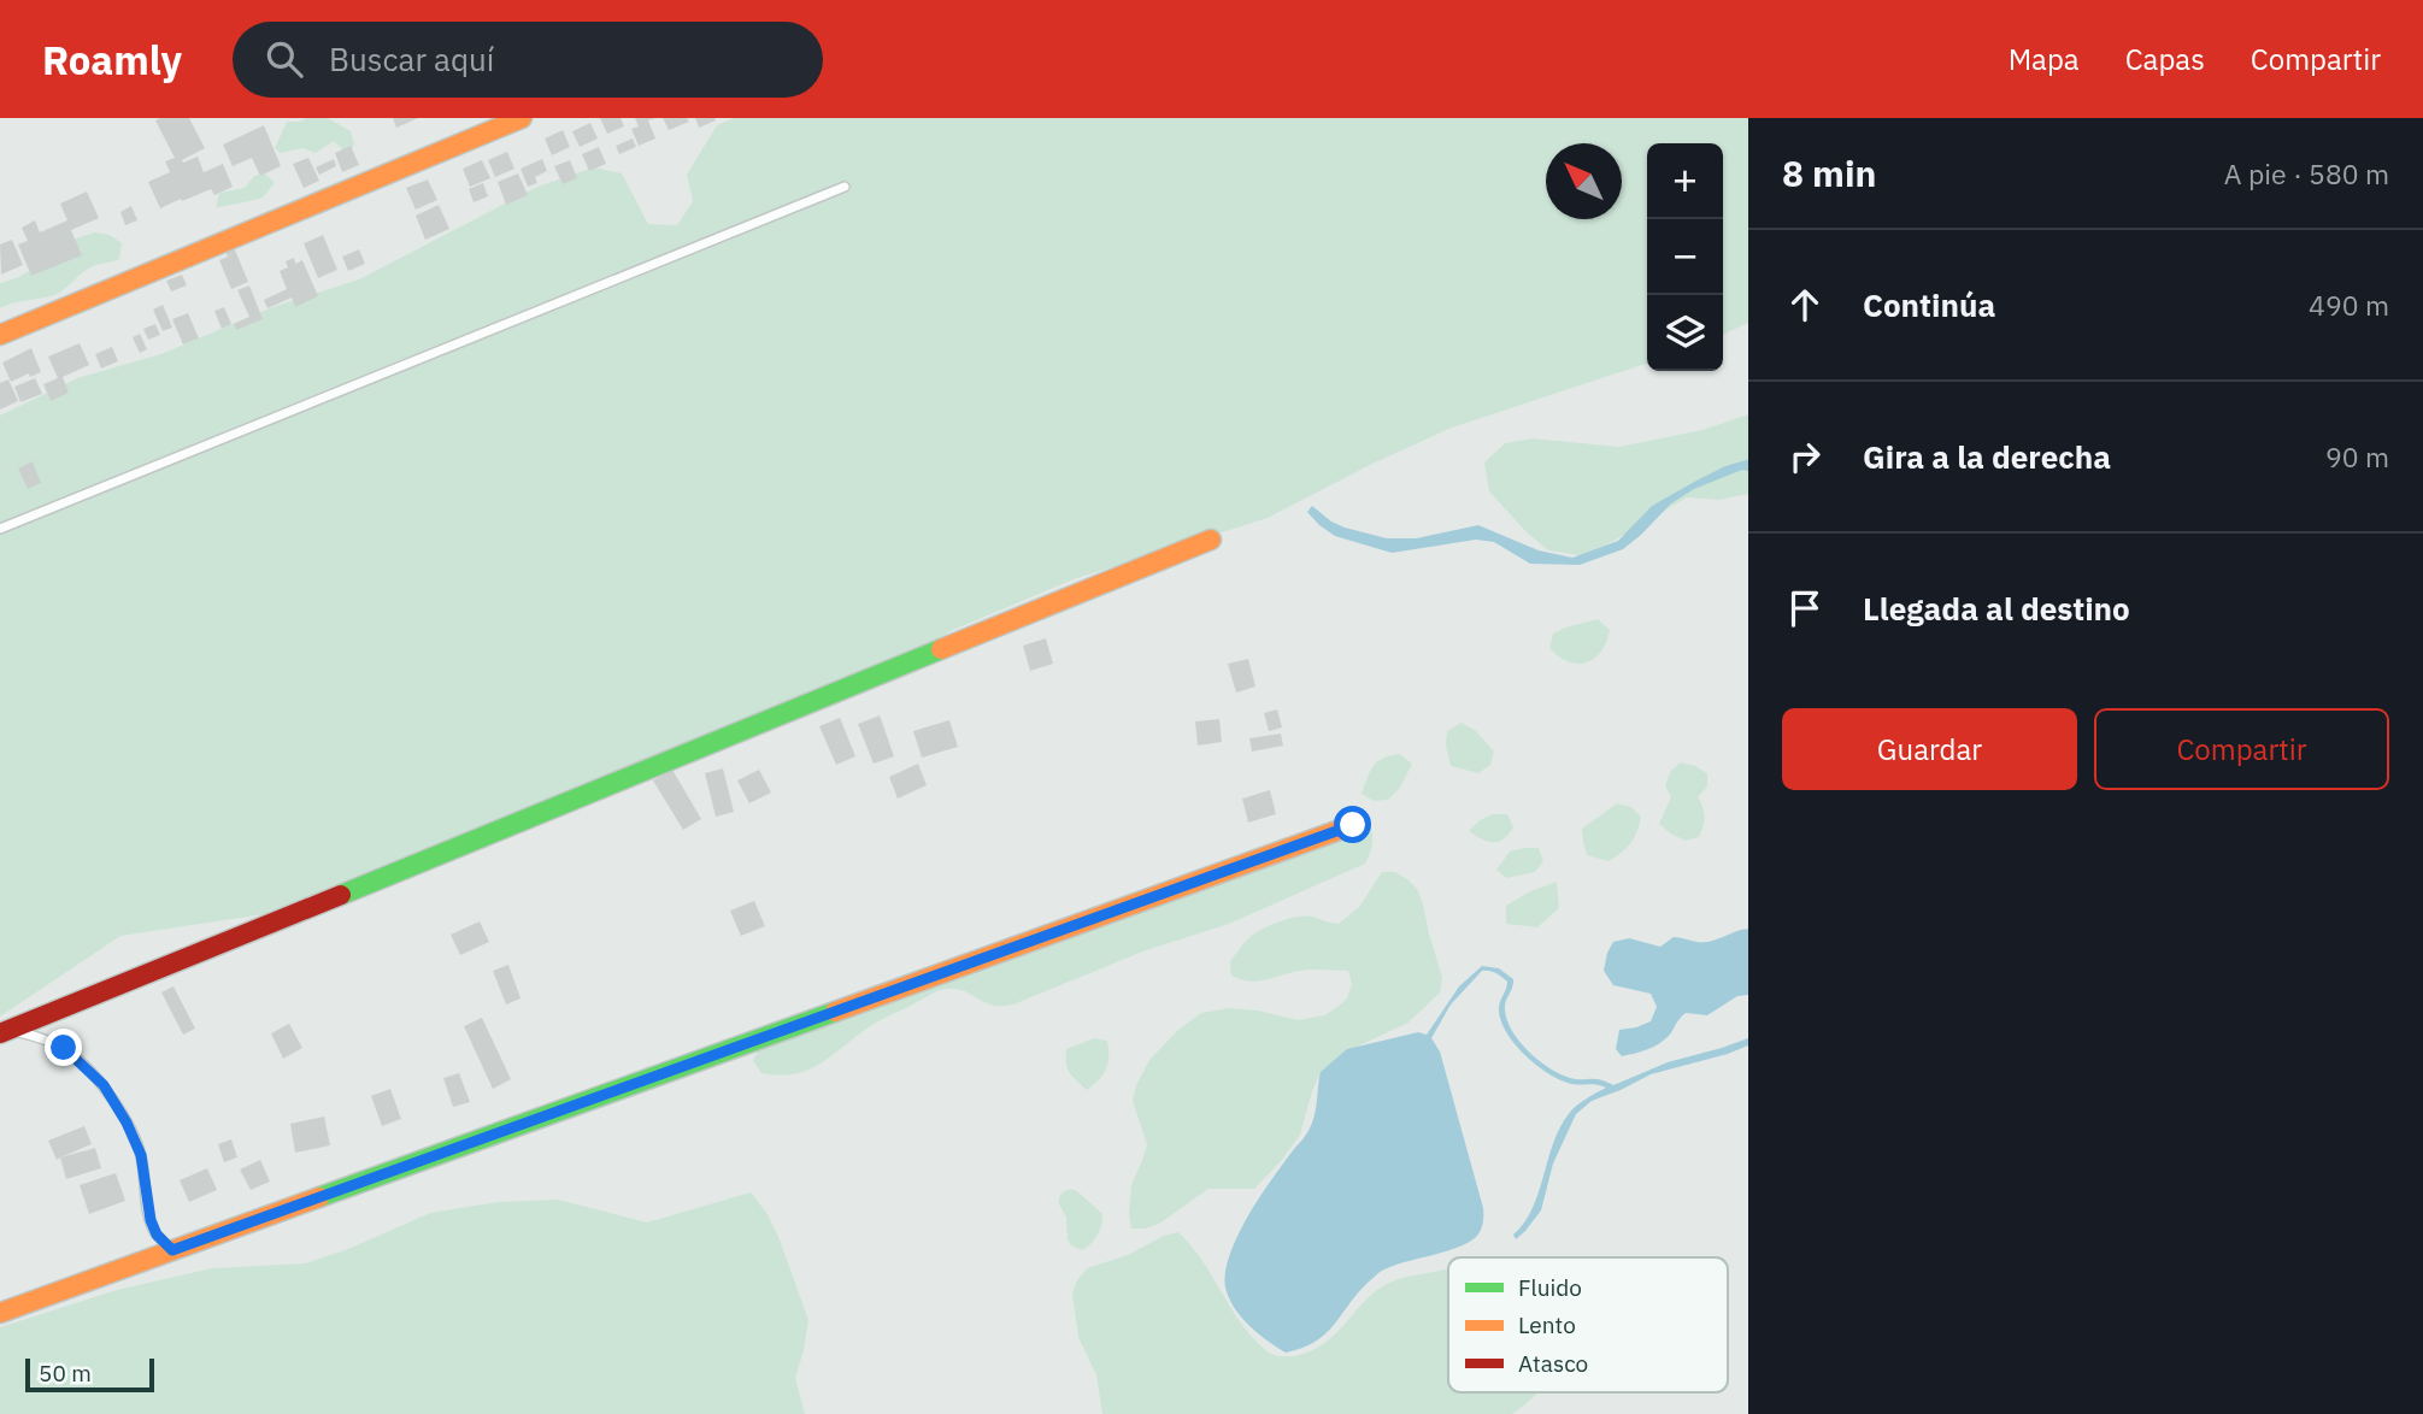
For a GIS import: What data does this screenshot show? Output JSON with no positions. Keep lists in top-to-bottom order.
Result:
{
  "legend": ["Fluido", "Lento", "Atasco"],
  "scale_bar": "50 m",
  "north": "top left",
  "page": {
    "header": "Roamly",
    "search": "Buscar aquí",
    "nav": ["Mapa", "Capas", "Compartir"],
    "heading": ["8 min", "A pie · 580 m"],
    "map_buttons": ["+", "−"],
    "list": [
      ["Continúa", "490 m"],
      ["Gira a la derecha", "90 m"],
      "Llegada al destino"
    ],
    "buttons": ["Guardar", "Compartir"],
    "scale": "50 m"
  }
}
